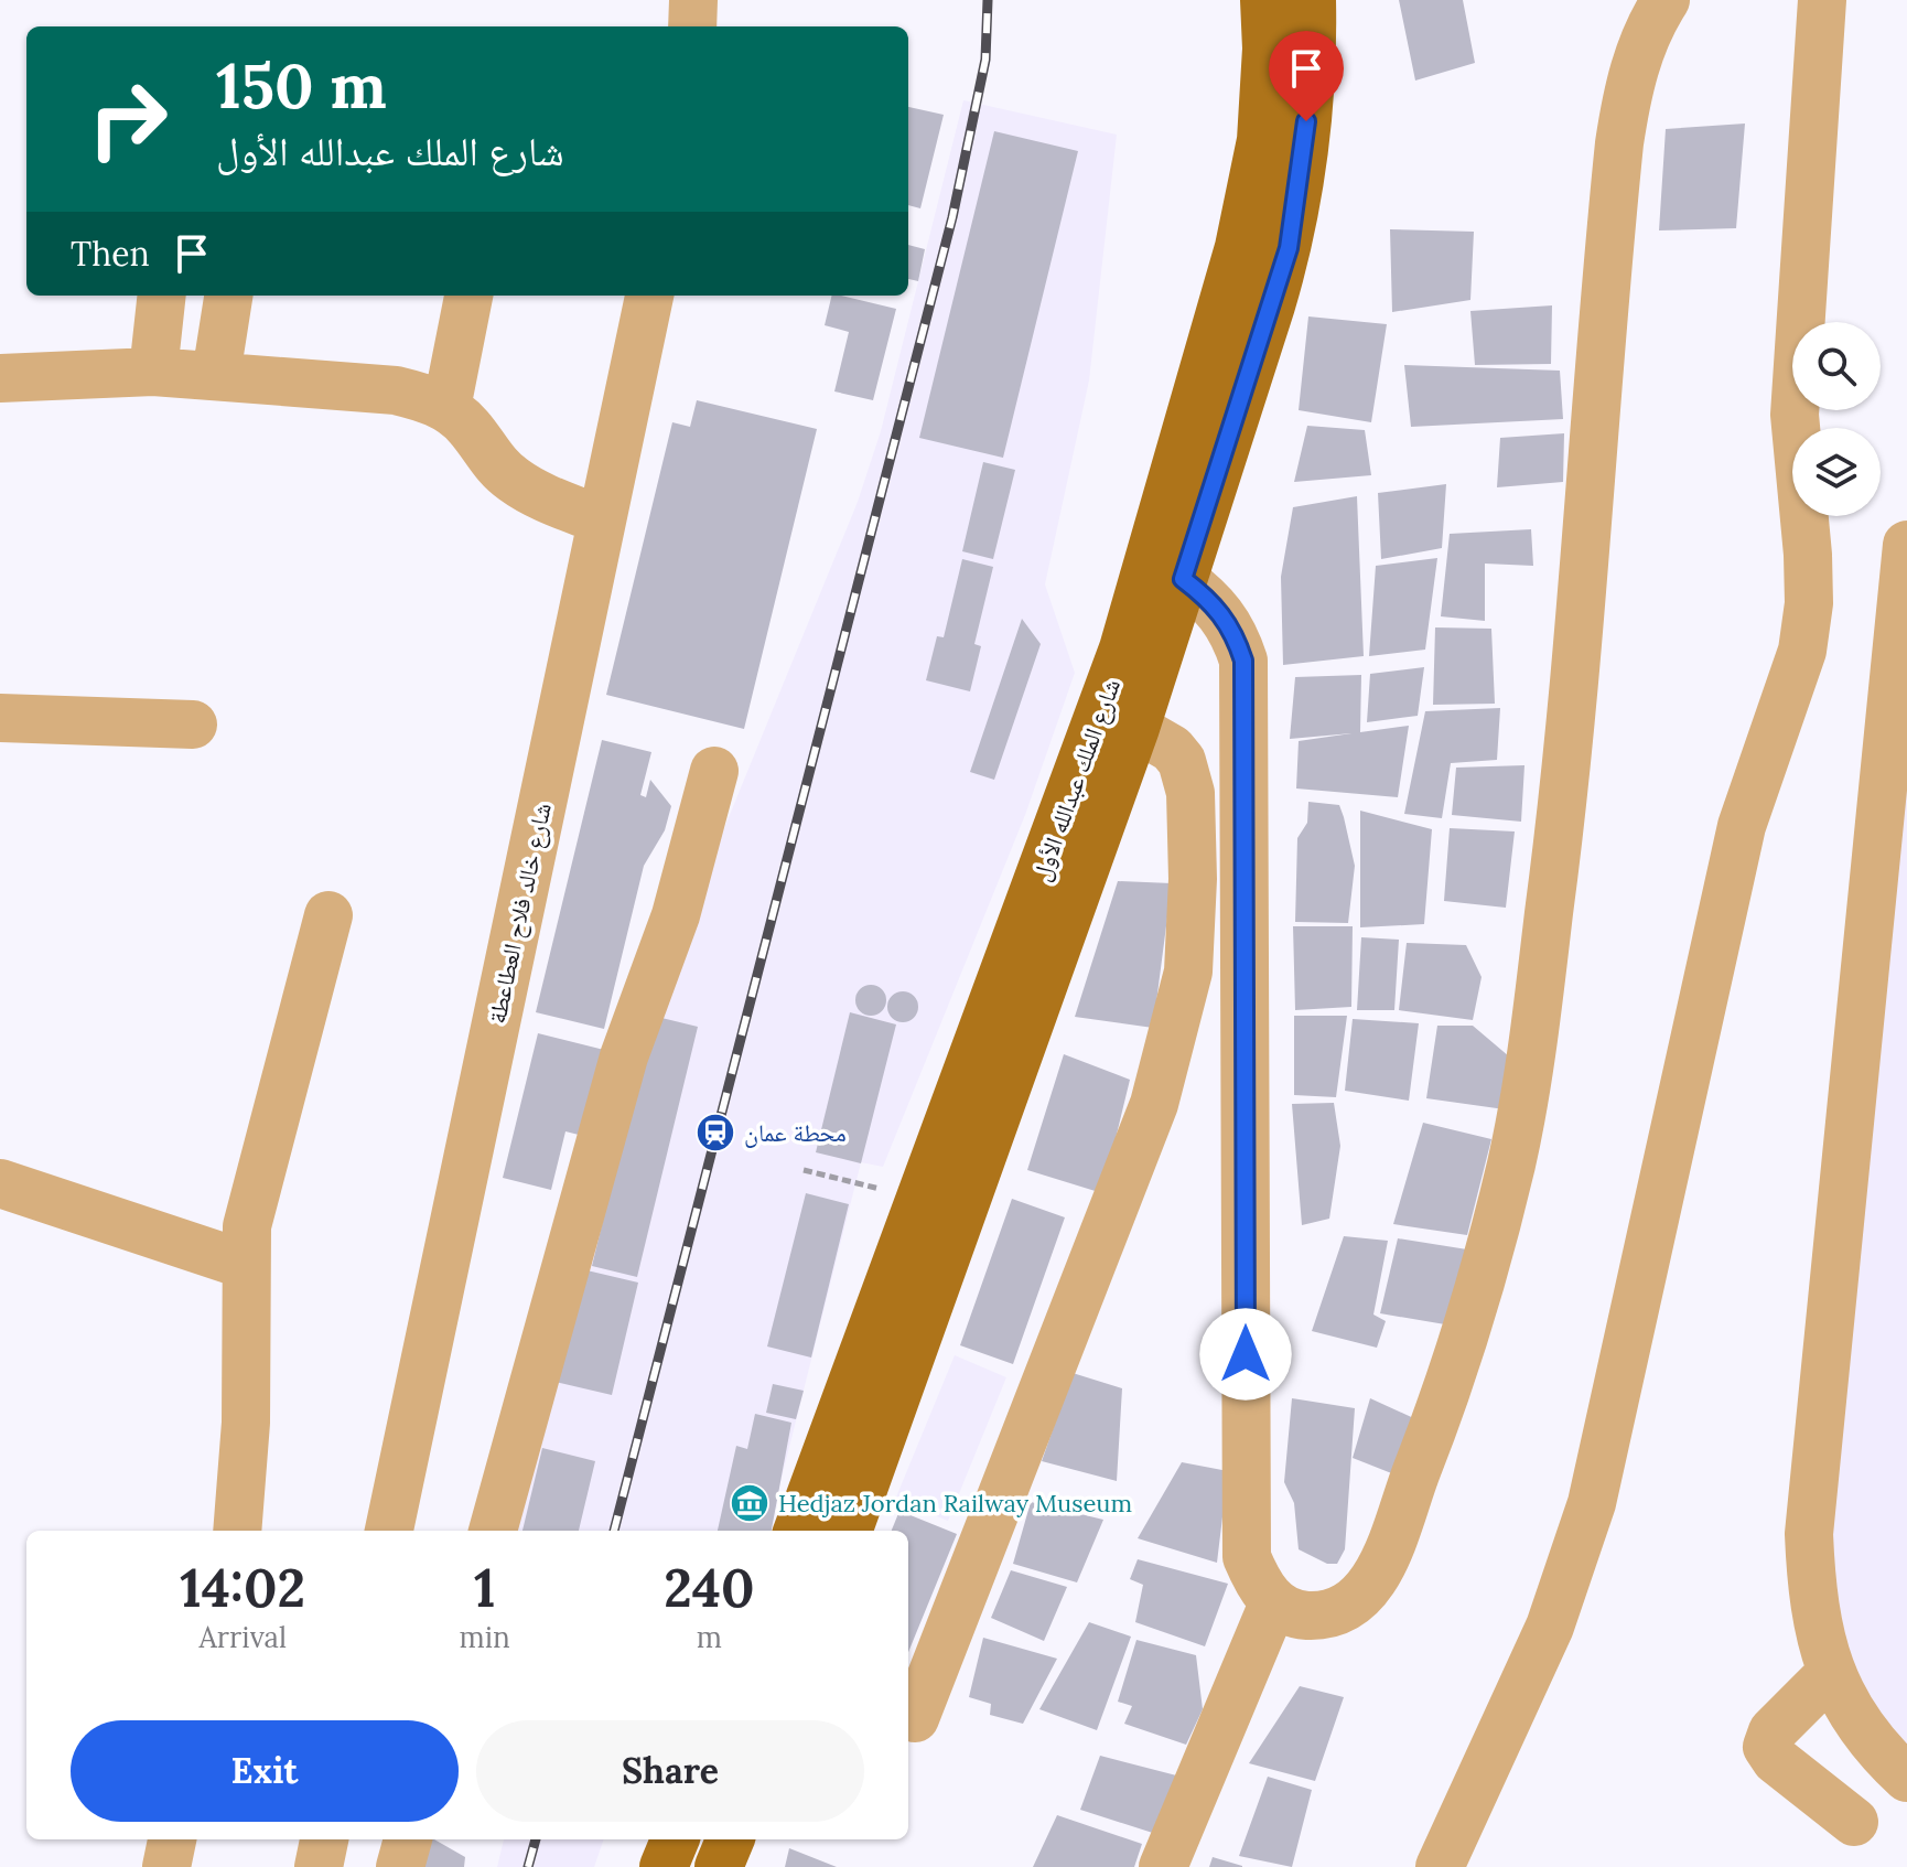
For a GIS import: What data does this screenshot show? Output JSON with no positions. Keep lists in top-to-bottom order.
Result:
{
  "streets": {
    "main road": ["شارع الملك عبدالله الأول"],
    "street": ["شارع خالد فلاح العطاعطة"]
  },
  "places": {
    "station": ["محطة عمان"],
    "museum": ["Hedjaz Jordan Railway Museum"]
  },
  "page": {
    "turn": ["150 m", "شارع الملك عبدالله الأول"],
    "then": "Then",
    "eta": [
      "14:02",
      "Arrival",
      "1",
      "min",
      "240",
      "m"
    ],
    "buttons": ["Exit", "Share"]
  }
}
